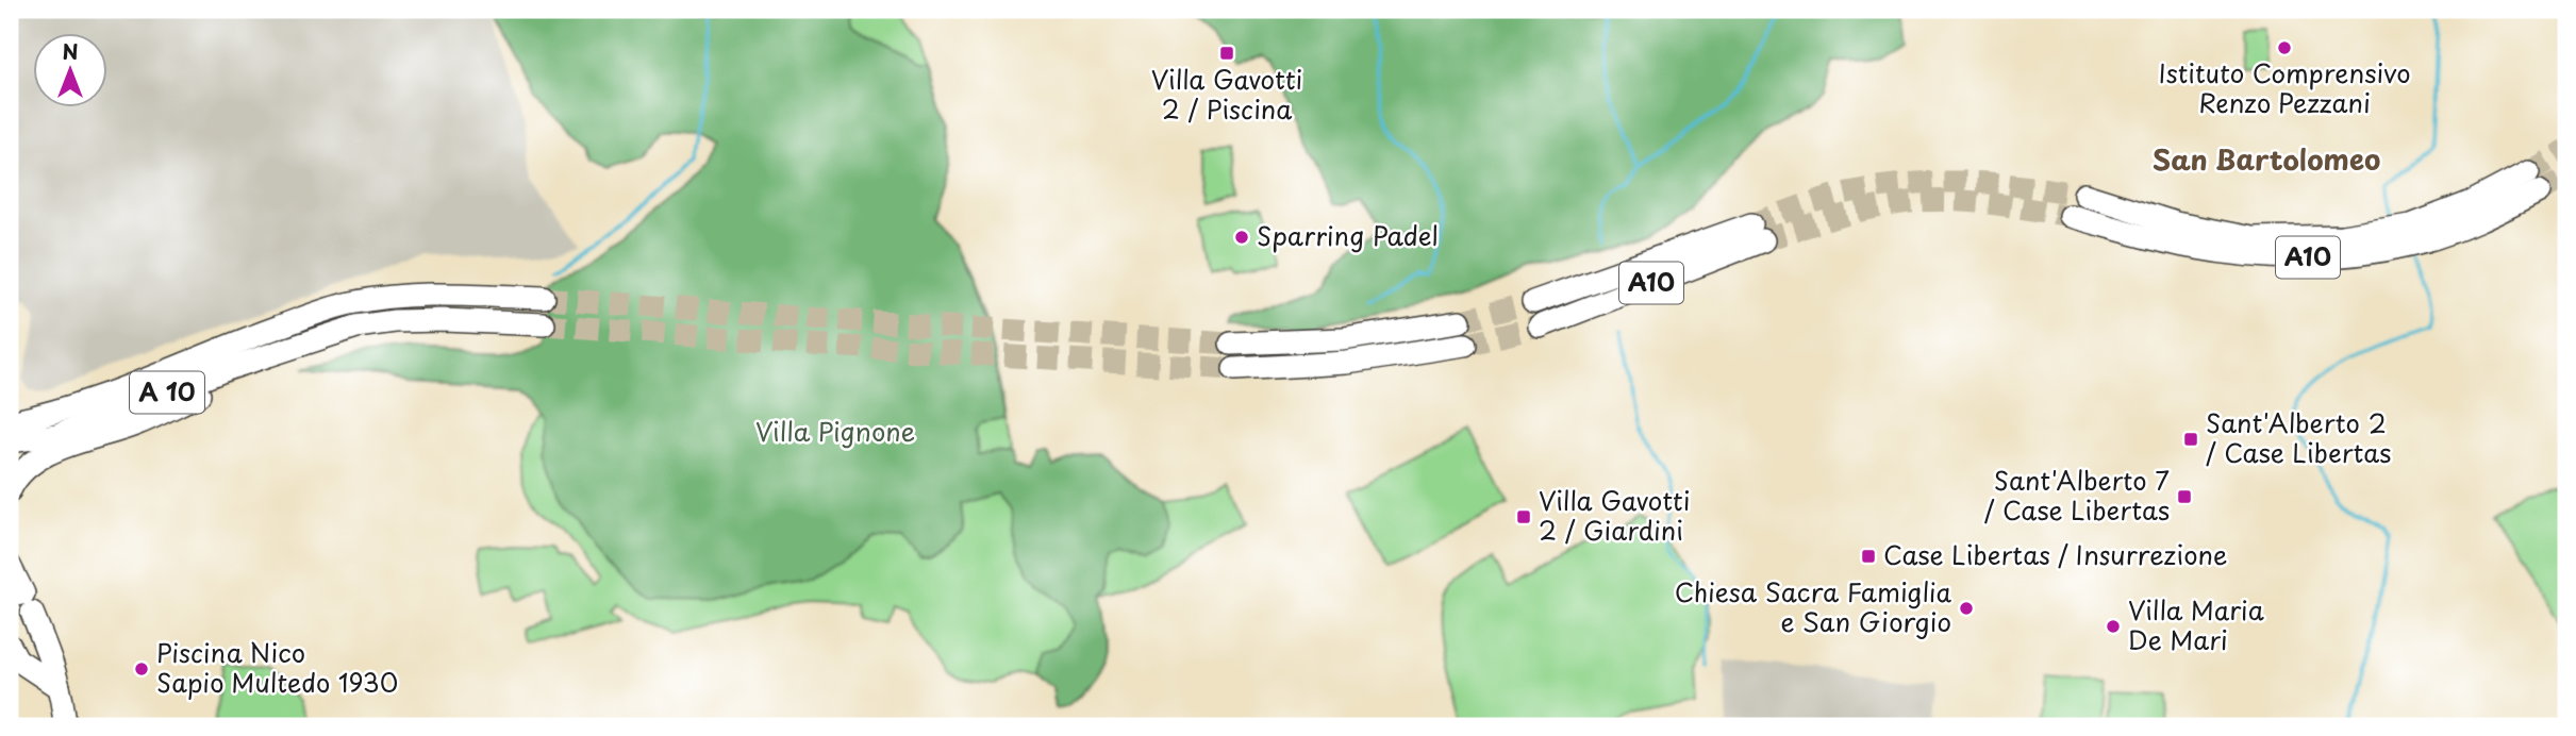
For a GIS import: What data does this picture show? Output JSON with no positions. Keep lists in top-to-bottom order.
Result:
{
  "streets": {
    "highway": ["A10", "A 10"]
  },
  "districts": ["San Bartolomeo"],
  "parks": ["Villa Pignone"],
  "places": {
    "other": [
      "Istituto Comprensivo Renzo Pezzani",
      "Sparring Padel",
      "Chiesa Sacra Famiglia e San Giorgio",
      "Villa Maria De Mari",
      "Piscina Nico Sapio Multedo 1930"
    ],
    "transit": [
      "Villa Gavotti 2 / Piscina",
      "Sant'Alberto 2 / Case Libertas",
      "Sant'Alberto 7 / Case Libertas",
      "Villa Gavotti 2 / Giardini",
      "Case Libertas / Insurrezione"
    ]
  },
  "north": "top"
}
